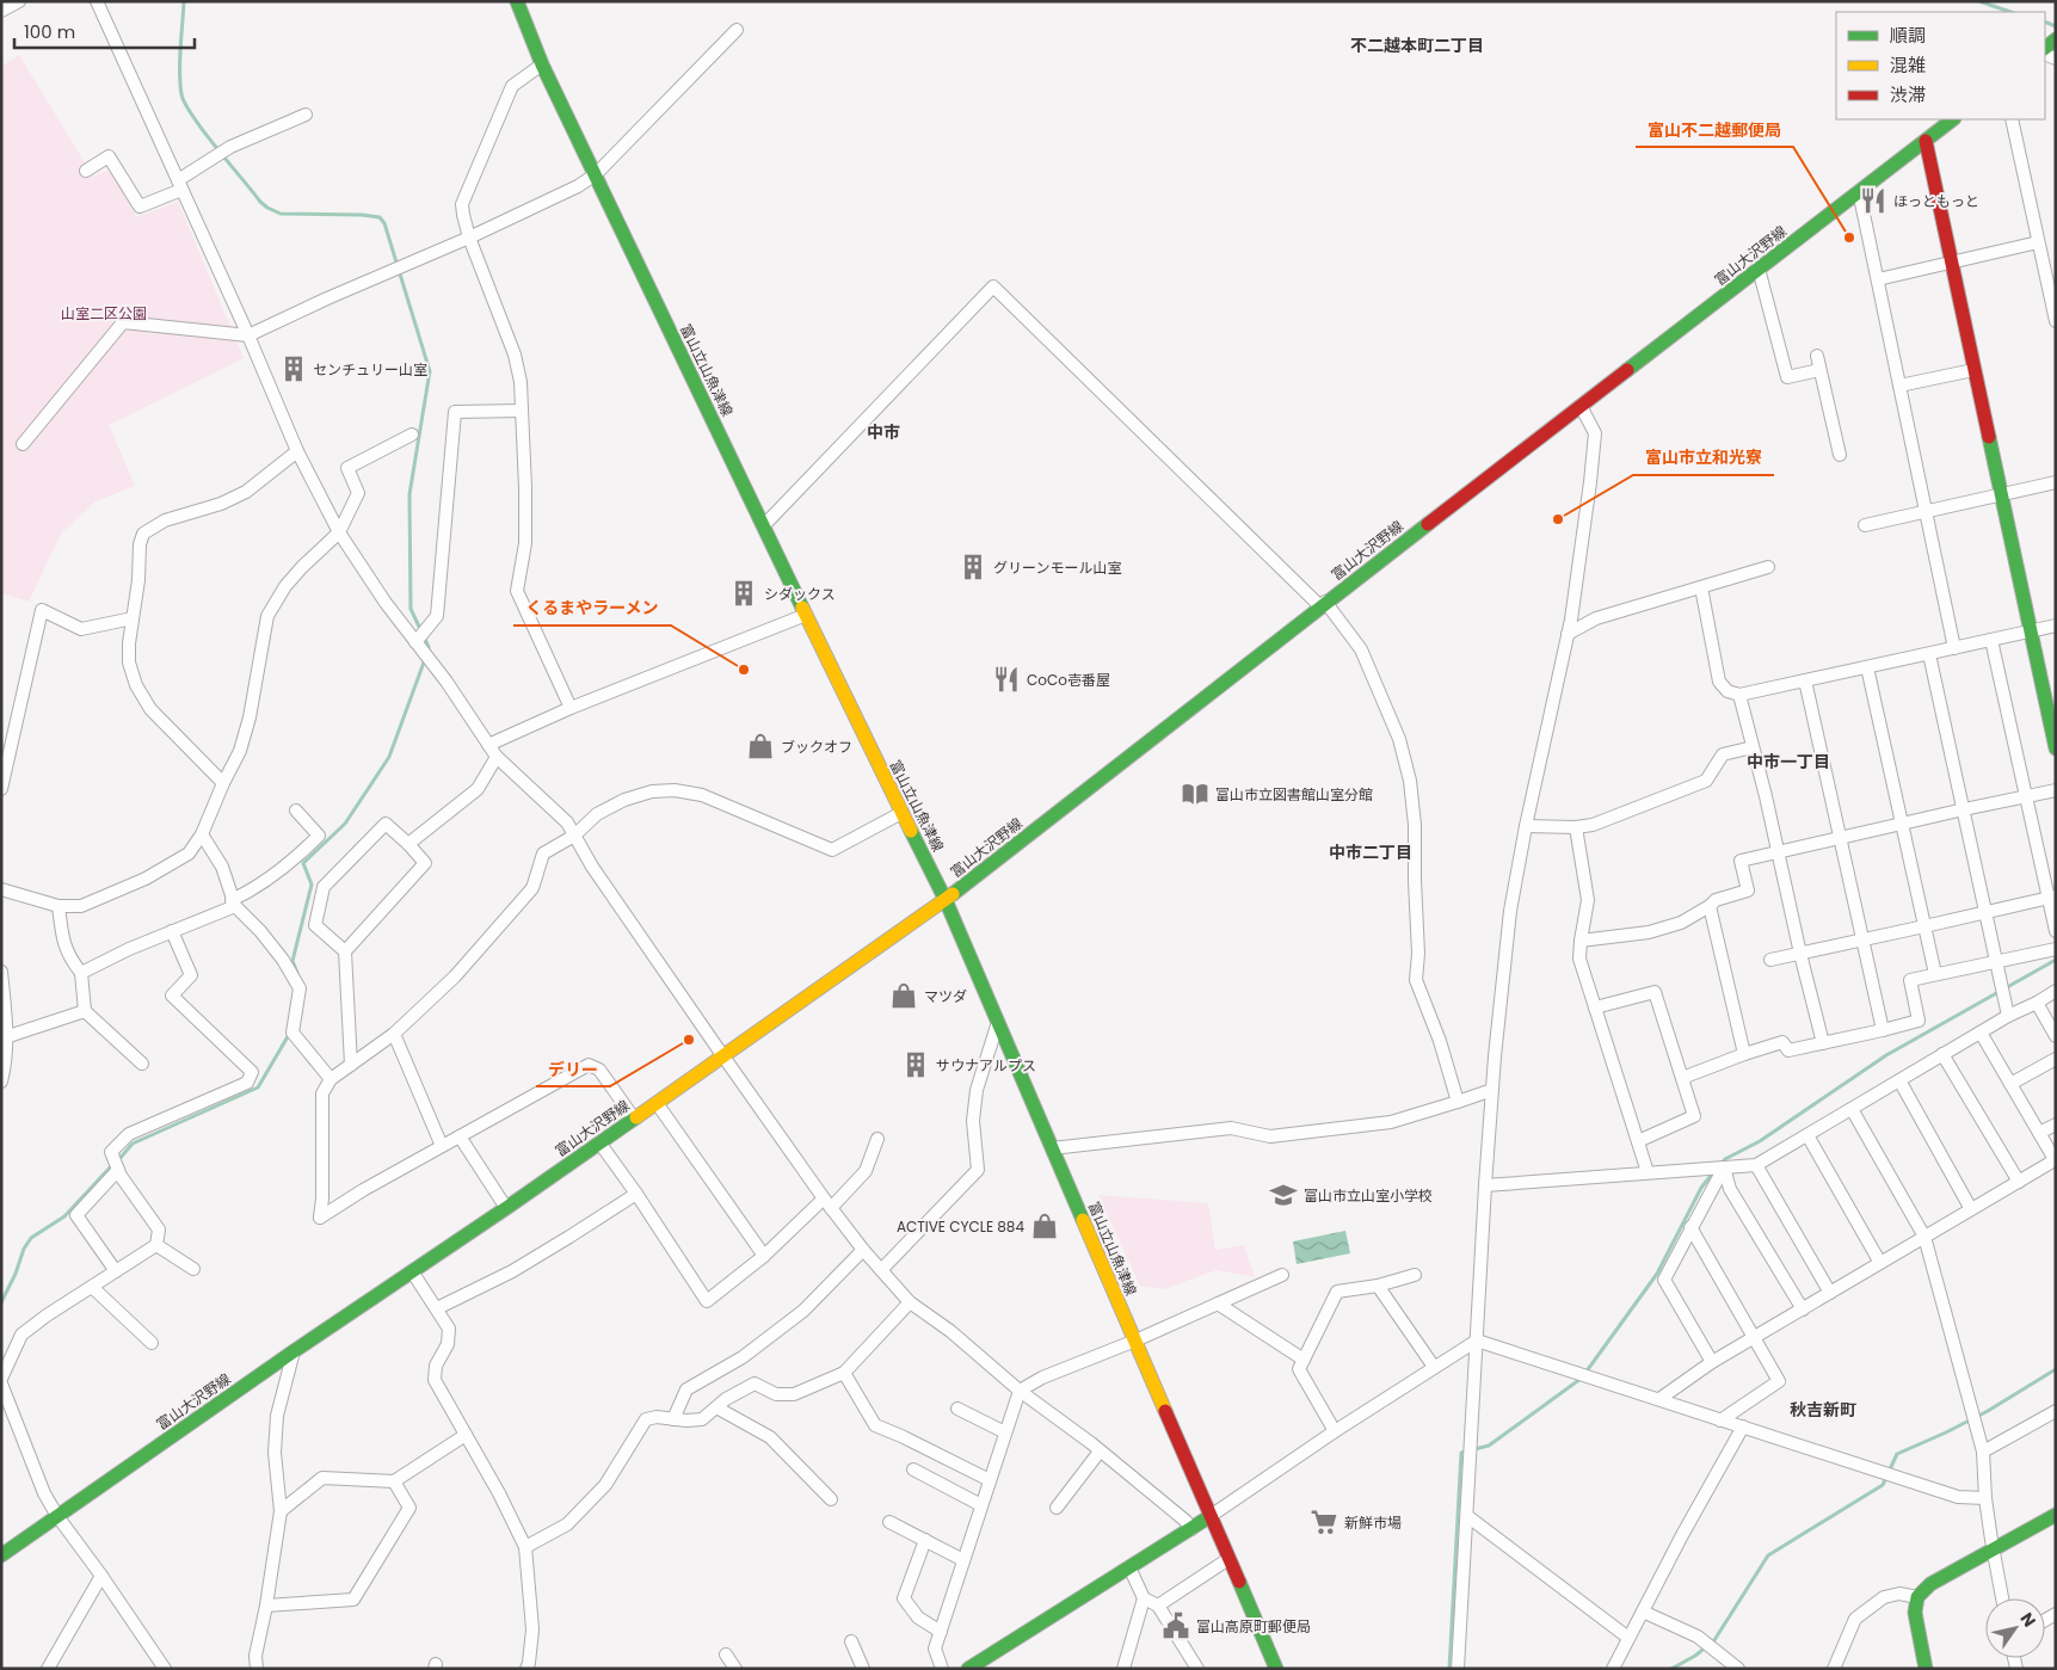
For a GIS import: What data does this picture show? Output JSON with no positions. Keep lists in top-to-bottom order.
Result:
{
  "streets": {
    "main road": ["富山大沢野線", "富山立山魚津線"]
  },
  "crossings": [
    ["富山大沢野線", "富山立山魚津線"]
  ],
  "districts": [
    "不二越本町二丁目",
    "中市",
    "中市一丁目",
    "中市二丁目",
    "秋吉新町"
  ],
  "parks": ["山室二区公園"],
  "places": {
    "restaurant": ["ほっともっと", "CoCo壱番屋"],
    "other": [
      "富山不二越郵便局",
      "富山市立和光寮",
      "くるまやラーメン",
      "デリー"
    ],
    "building": [
      "センチュリー山室",
      "グリーンモール山室",
      "シダックス",
      "サウナアルプス"
    ],
    "shop": ["ブックオフ", "マツダ", "ACTIVE CYCLE 884"],
    "library": ["富山市立図書館山室分館"],
    "school or university": ["富山市立山室小学校"],
    "supermarket": ["新鮮市場"],
    "public building": ["富山高原町郵便局"]
  },
  "legend": ["順調", "混雑", "渋滞"],
  "scale_bar": "100 m",
  "north": "top right"
}
